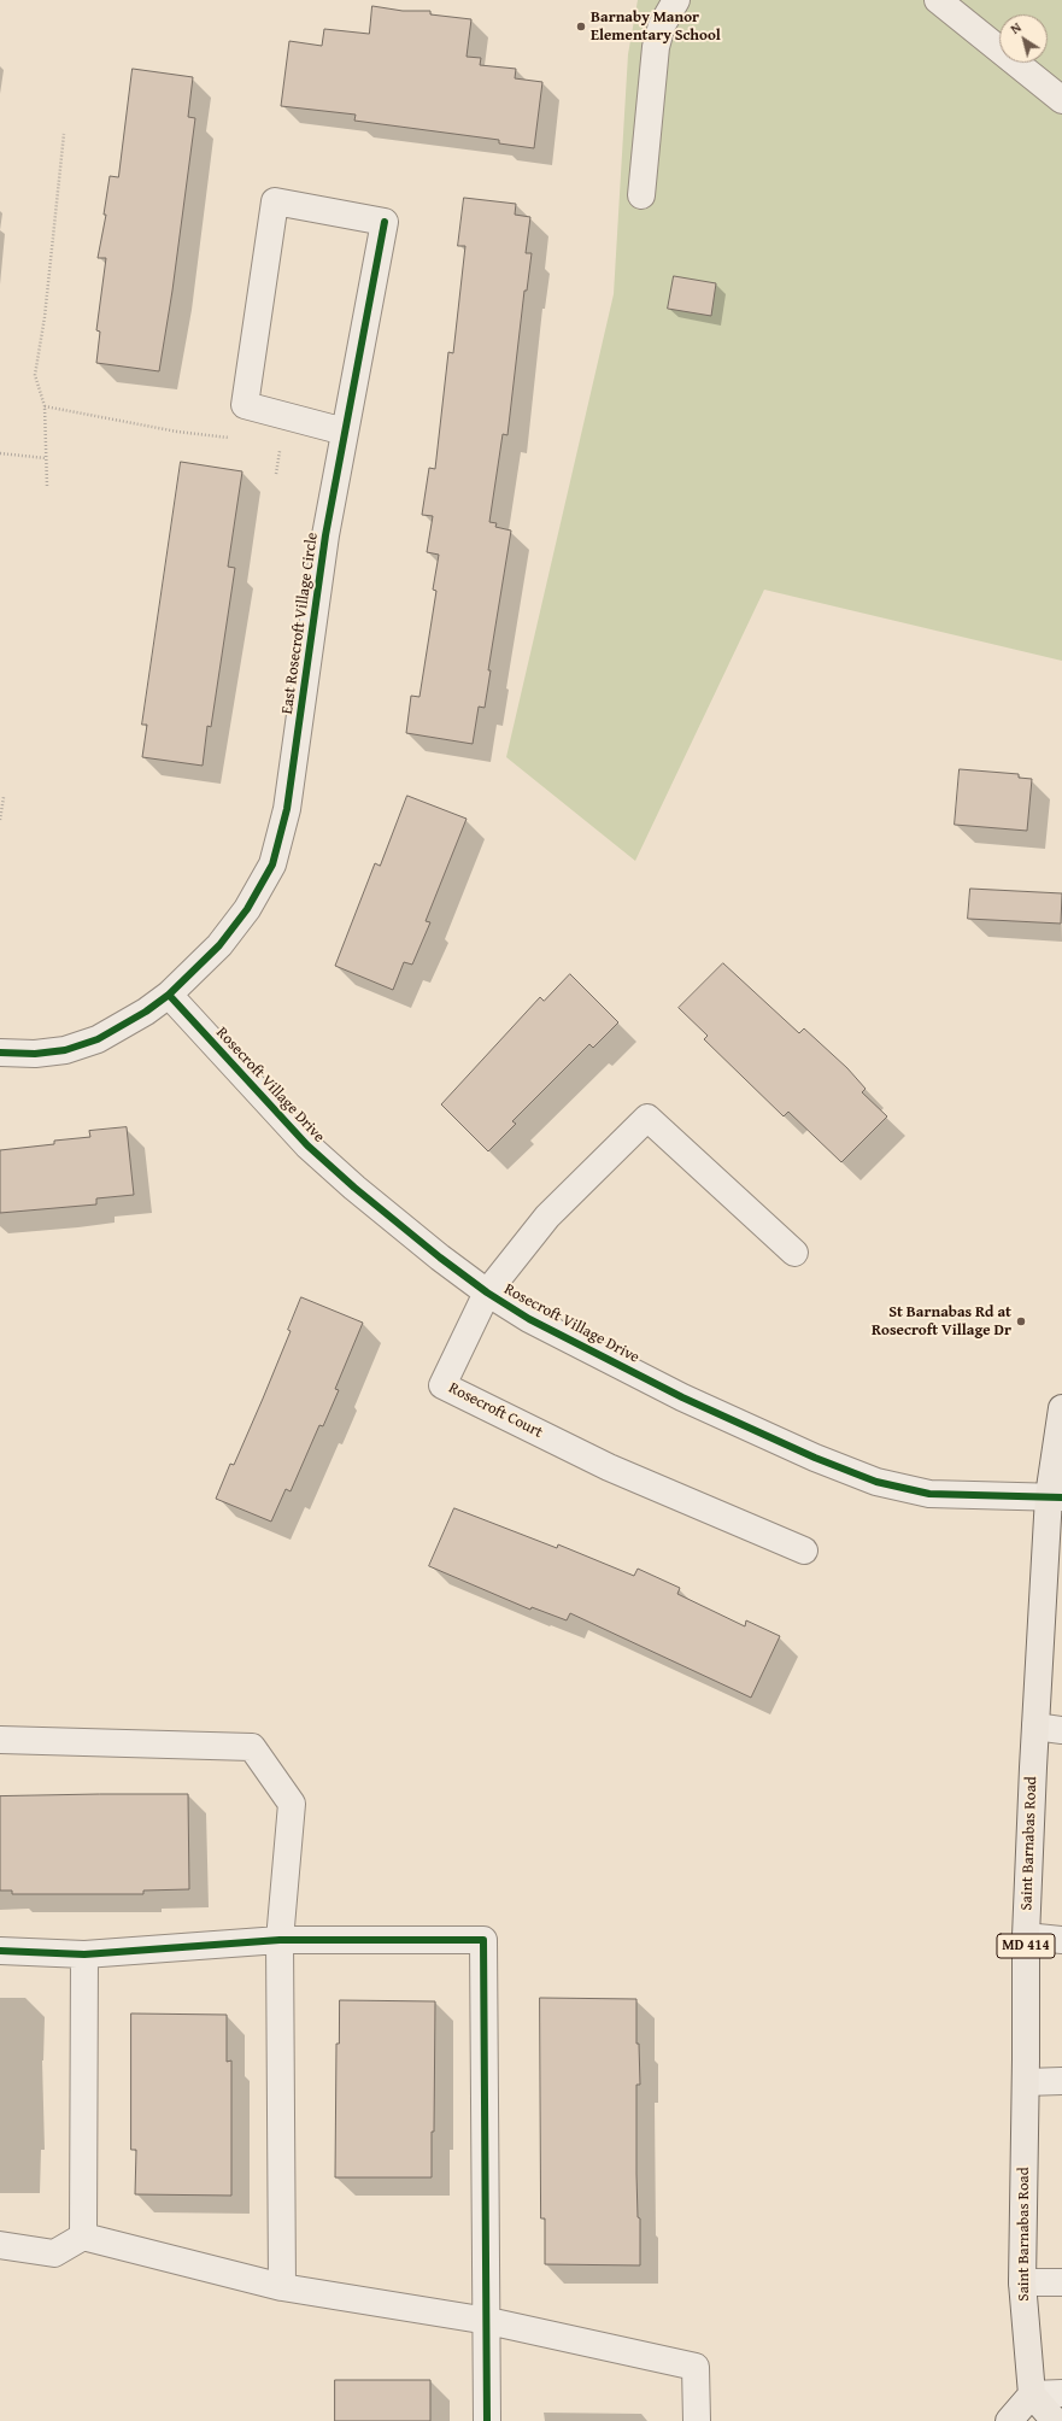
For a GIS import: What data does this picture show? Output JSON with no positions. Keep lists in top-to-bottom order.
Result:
{
  "streets": {
    "main road": ["Saint Barnabas Road", "MD 414"],
    "street": ["East Rosecroft Village Circle", "Rosecroft Village Drive", "Rosecroft Court"]
  },
  "crossings": [
    ["East Rosecroft Village Circle", "Rosecroft Village Drive"],
    ["Rosecroft Village Drive", "Rosecroft Court"],
    ["Rosecroft Village Drive", "Saint Barnabas Road"]
  ],
  "places": ["Barnaby Manor Elementary School", "St Barnabas Rd at Rosecroft Village Dr"],
  "north": "top left"
}
